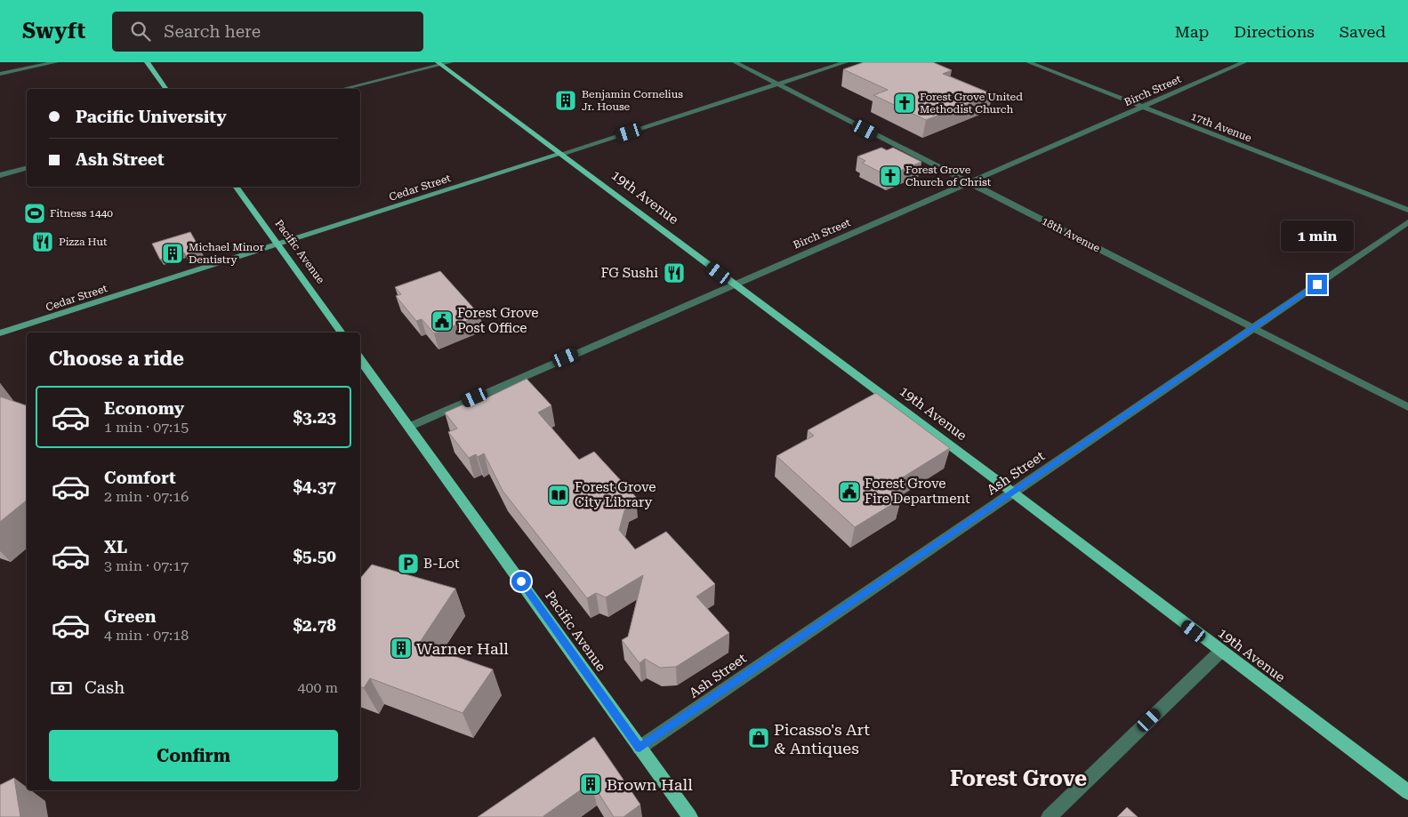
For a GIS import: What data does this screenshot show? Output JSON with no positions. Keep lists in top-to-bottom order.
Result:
{
  "streets": {
    "main road": ["19th Avenue", "Pacific Avenue"],
    "street": [
      "Birch Street",
      "17th Avenue",
      "Cedar Street",
      "18th Avenue",
      "Ash Street"
    ]
  },
  "crossings": [
    ["Birch Street", "17th Avenue"],
    ["Birch Street", "19th Avenue"],
    ["Birch Street", "18th Avenue"],
    ["Birch Street", "Pacific Avenue"],
    ["Cedar Street", "19th Avenue"],
    ["Cedar Street", "18th Avenue"],
    ["Cedar Street", "Pacific Avenue"],
    ["19th Avenue", "Ash Street"],
    ["18th Avenue", "Ash Street"],
    ["Pacific Avenue", "Ash Street"]
  ],
  "districts": ["Forest Grove"],
  "places": {
    "building": [
      "Benjamin Cornelius Jr. House",
      "Michael Minor Dentistry",
      "Warner Hall",
      "Brown Hall"
    ],
    "church": ["Forest Grove United Methodist Church", "Forest Grove Church of Christ"],
    "sports": ["Fitness 1440"],
    "restaurant": ["Pizza Hut", "FG Sushi"],
    "public building": ["Forest Grove Post Office", "Forest Grove Fire Department"],
    "library": ["Forest Grove City Library"],
    "parking": ["B-Lot"],
    "shop": ["Picasso's Art & Antiques"]
  },
  "page": {
    "header": "Swyft",
    "search": "Search here",
    "nav": ["Map", "Directions", "Saved"],
    "banner": ["Pacific University", "Ash Street"],
    "bubble": "1 min",
    "heading": "Choose a ride",
    "list": [
      {
        "name": "Economy",
        "note": "1 min · 07:15",
        "value": "$3.23"
      },
      {
        "name": "Comfort",
        "note": "2 min · 07:16",
        "value": "$4.37"
      },
      {
        "name": "XL",
        "note": "3 min · 07:17",
        "value": "$5.50"
      },
      {
        "name": "Green",
        "note": "4 min · 07:18",
        "value": "$2.78"
      }
    ],
    "pay": ["Cash", "400 m"],
    "buttons": "Confirm"
  }
}
